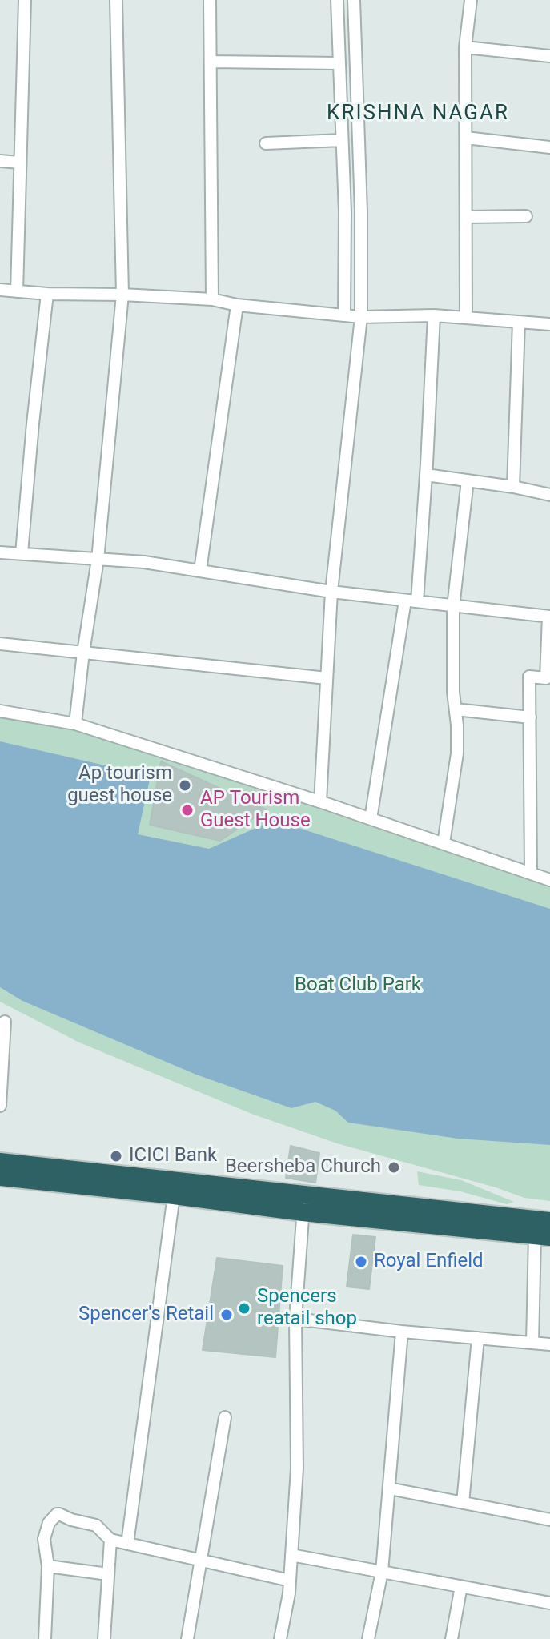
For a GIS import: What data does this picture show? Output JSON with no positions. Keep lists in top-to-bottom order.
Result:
{
  "districts": ["KRISHNA NAGAR"],
  "parks": ["Boat Club Park"],
  "places": [
    "Ap tourism guest house",
    "AP Tourism Guest House",
    "ICICI Bank",
    "Beersheba Church",
    "Royal Enfield",
    "Spencers reatail shop",
    "Spencer's Retail"
  ]
}
